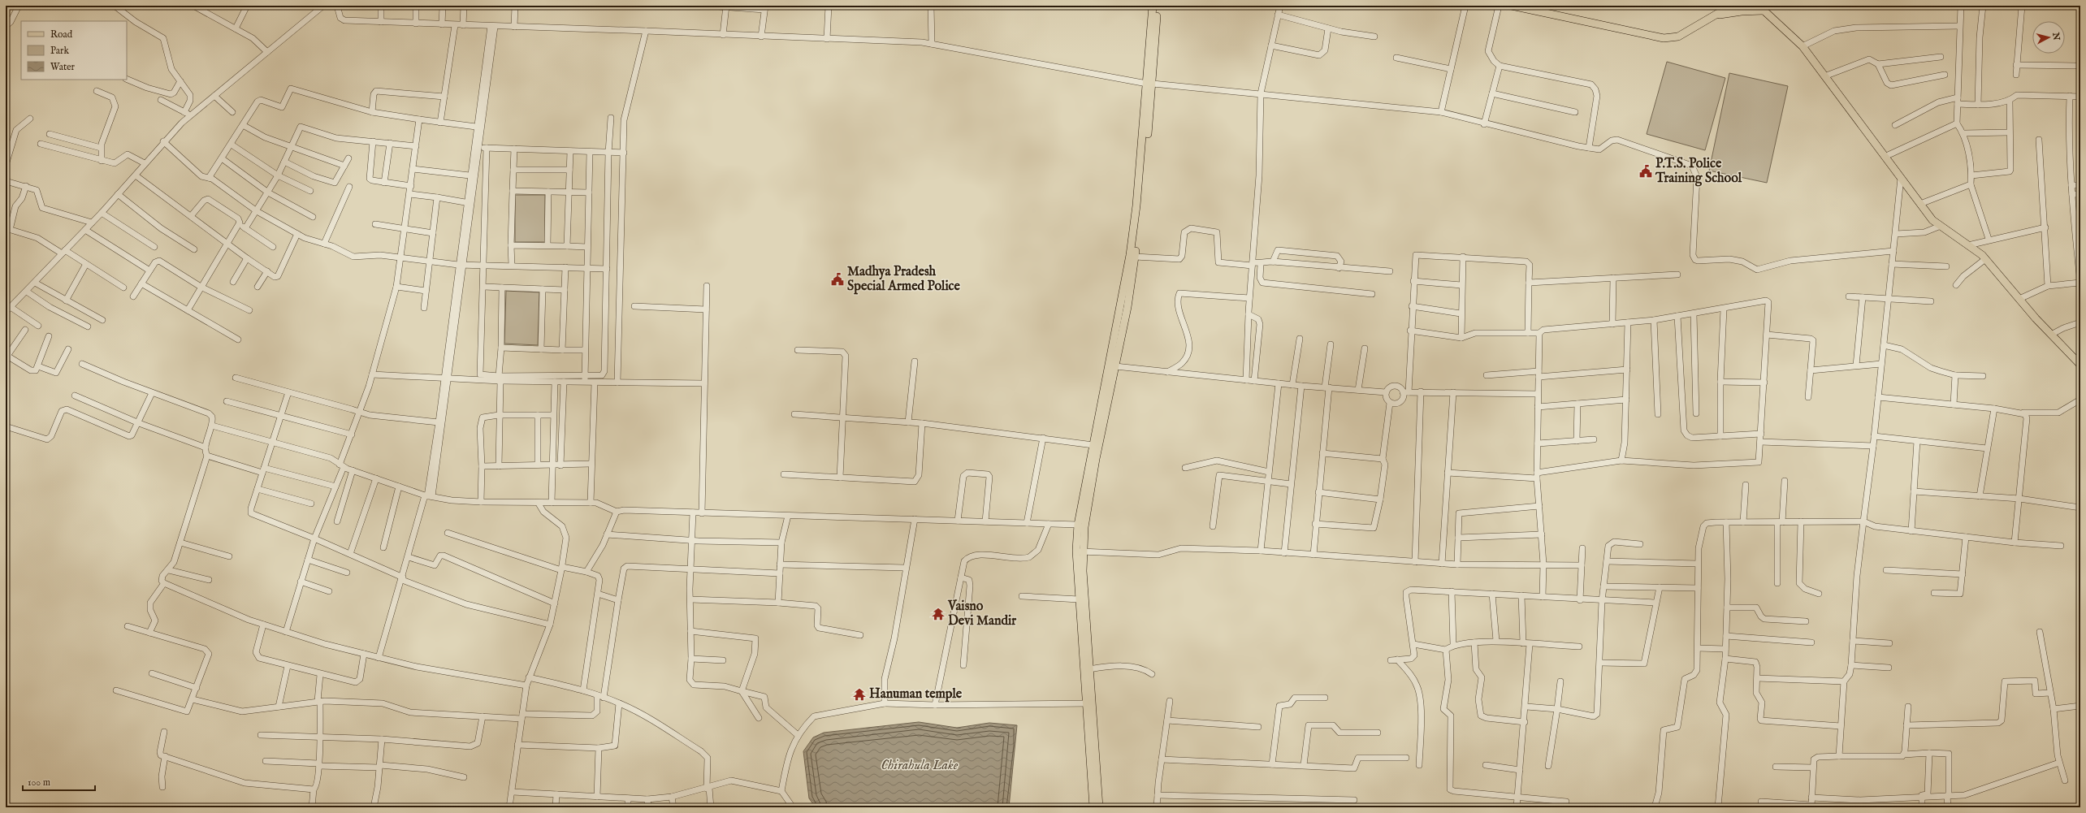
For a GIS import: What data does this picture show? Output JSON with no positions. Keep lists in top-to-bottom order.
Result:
{
  "water": ["Chirahula Lake"],
  "places": {
    "public building": ["P.T.S. Police Training School", "Madhya Pradesh Special Armed Police"],
    "temple": ["Vaisno Devi Mandir", "Hanuman temple"]
  },
  "legend": ["Road", "Park", "Water"],
  "scale_bar": "100 m",
  "north": "right"
}
